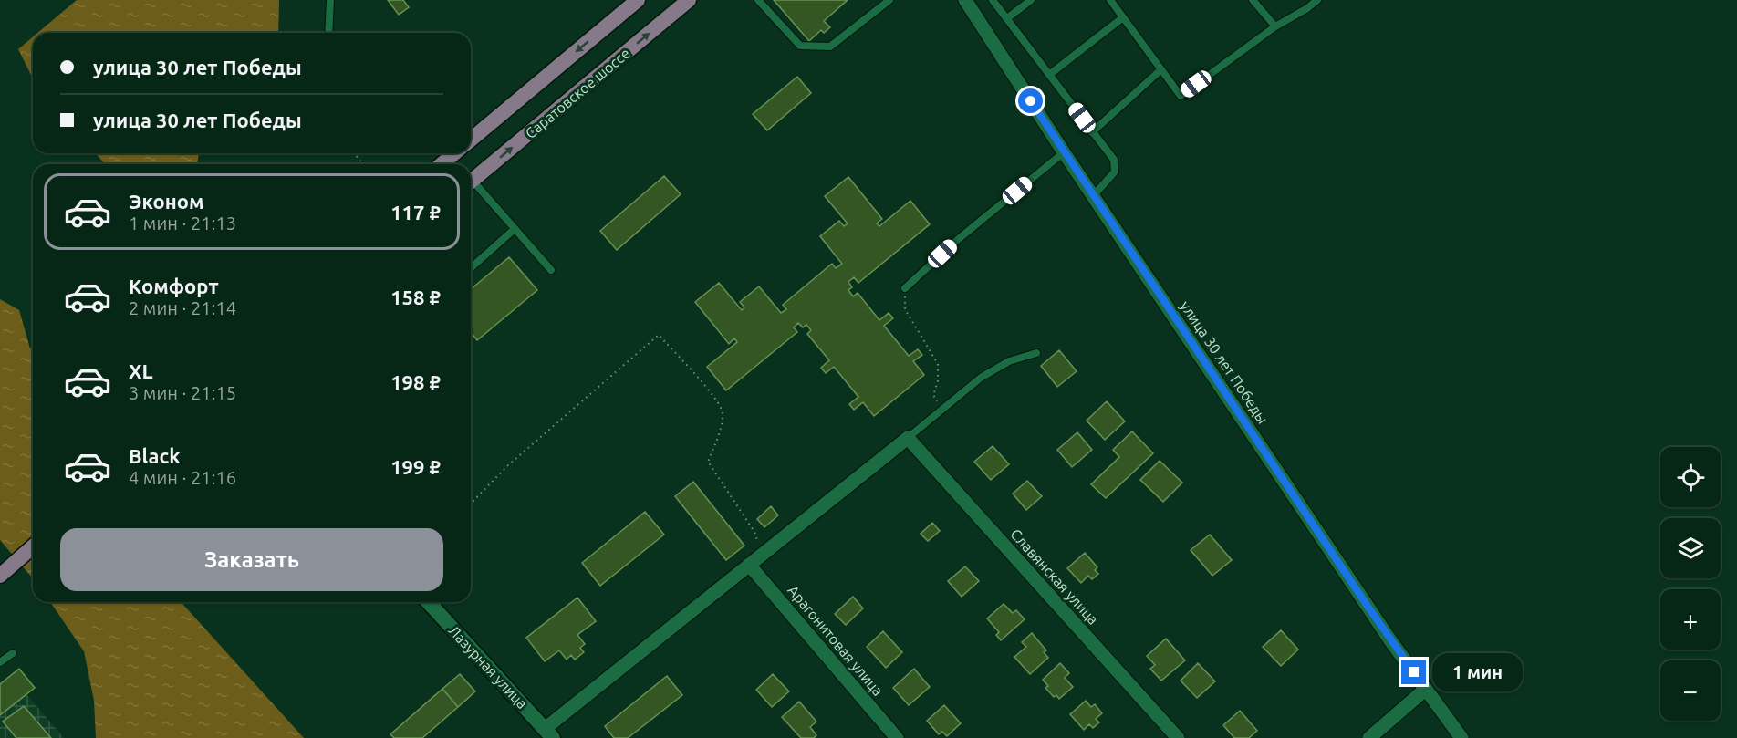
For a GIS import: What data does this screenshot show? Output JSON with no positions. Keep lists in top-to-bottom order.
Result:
{
  "streets": {
    "main road": ["Саратовское шоссе"],
    "street": [
      "улица 30 лет Победы",
      "Славянская улица",
      "Арагонитовая улица",
      "Лазурная улица"
    ]
  },
  "page": {
    "banner": ["улица 30 лет Победы", "улица 30 лет Победы"],
    "list": [
      {
        "name": "Эконом",
        "note": "1 мин · 21:13",
        "value": "117 ₽"
      },
      {
        "name": "Комфорт",
        "note": "2 мин · 21:14",
        "value": "158 ₽"
      },
      {
        "name": "XL",
        "note": "3 мин · 21:15",
        "value": "198 ₽"
      },
      {
        "name": "Black",
        "note": "4 мин · 21:16",
        "value": "199 ₽"
      }
    ],
    "map_buttons": ["+", "−"],
    "buttons": "Заказать",
    "bubble": "1 мин"
  }
}
